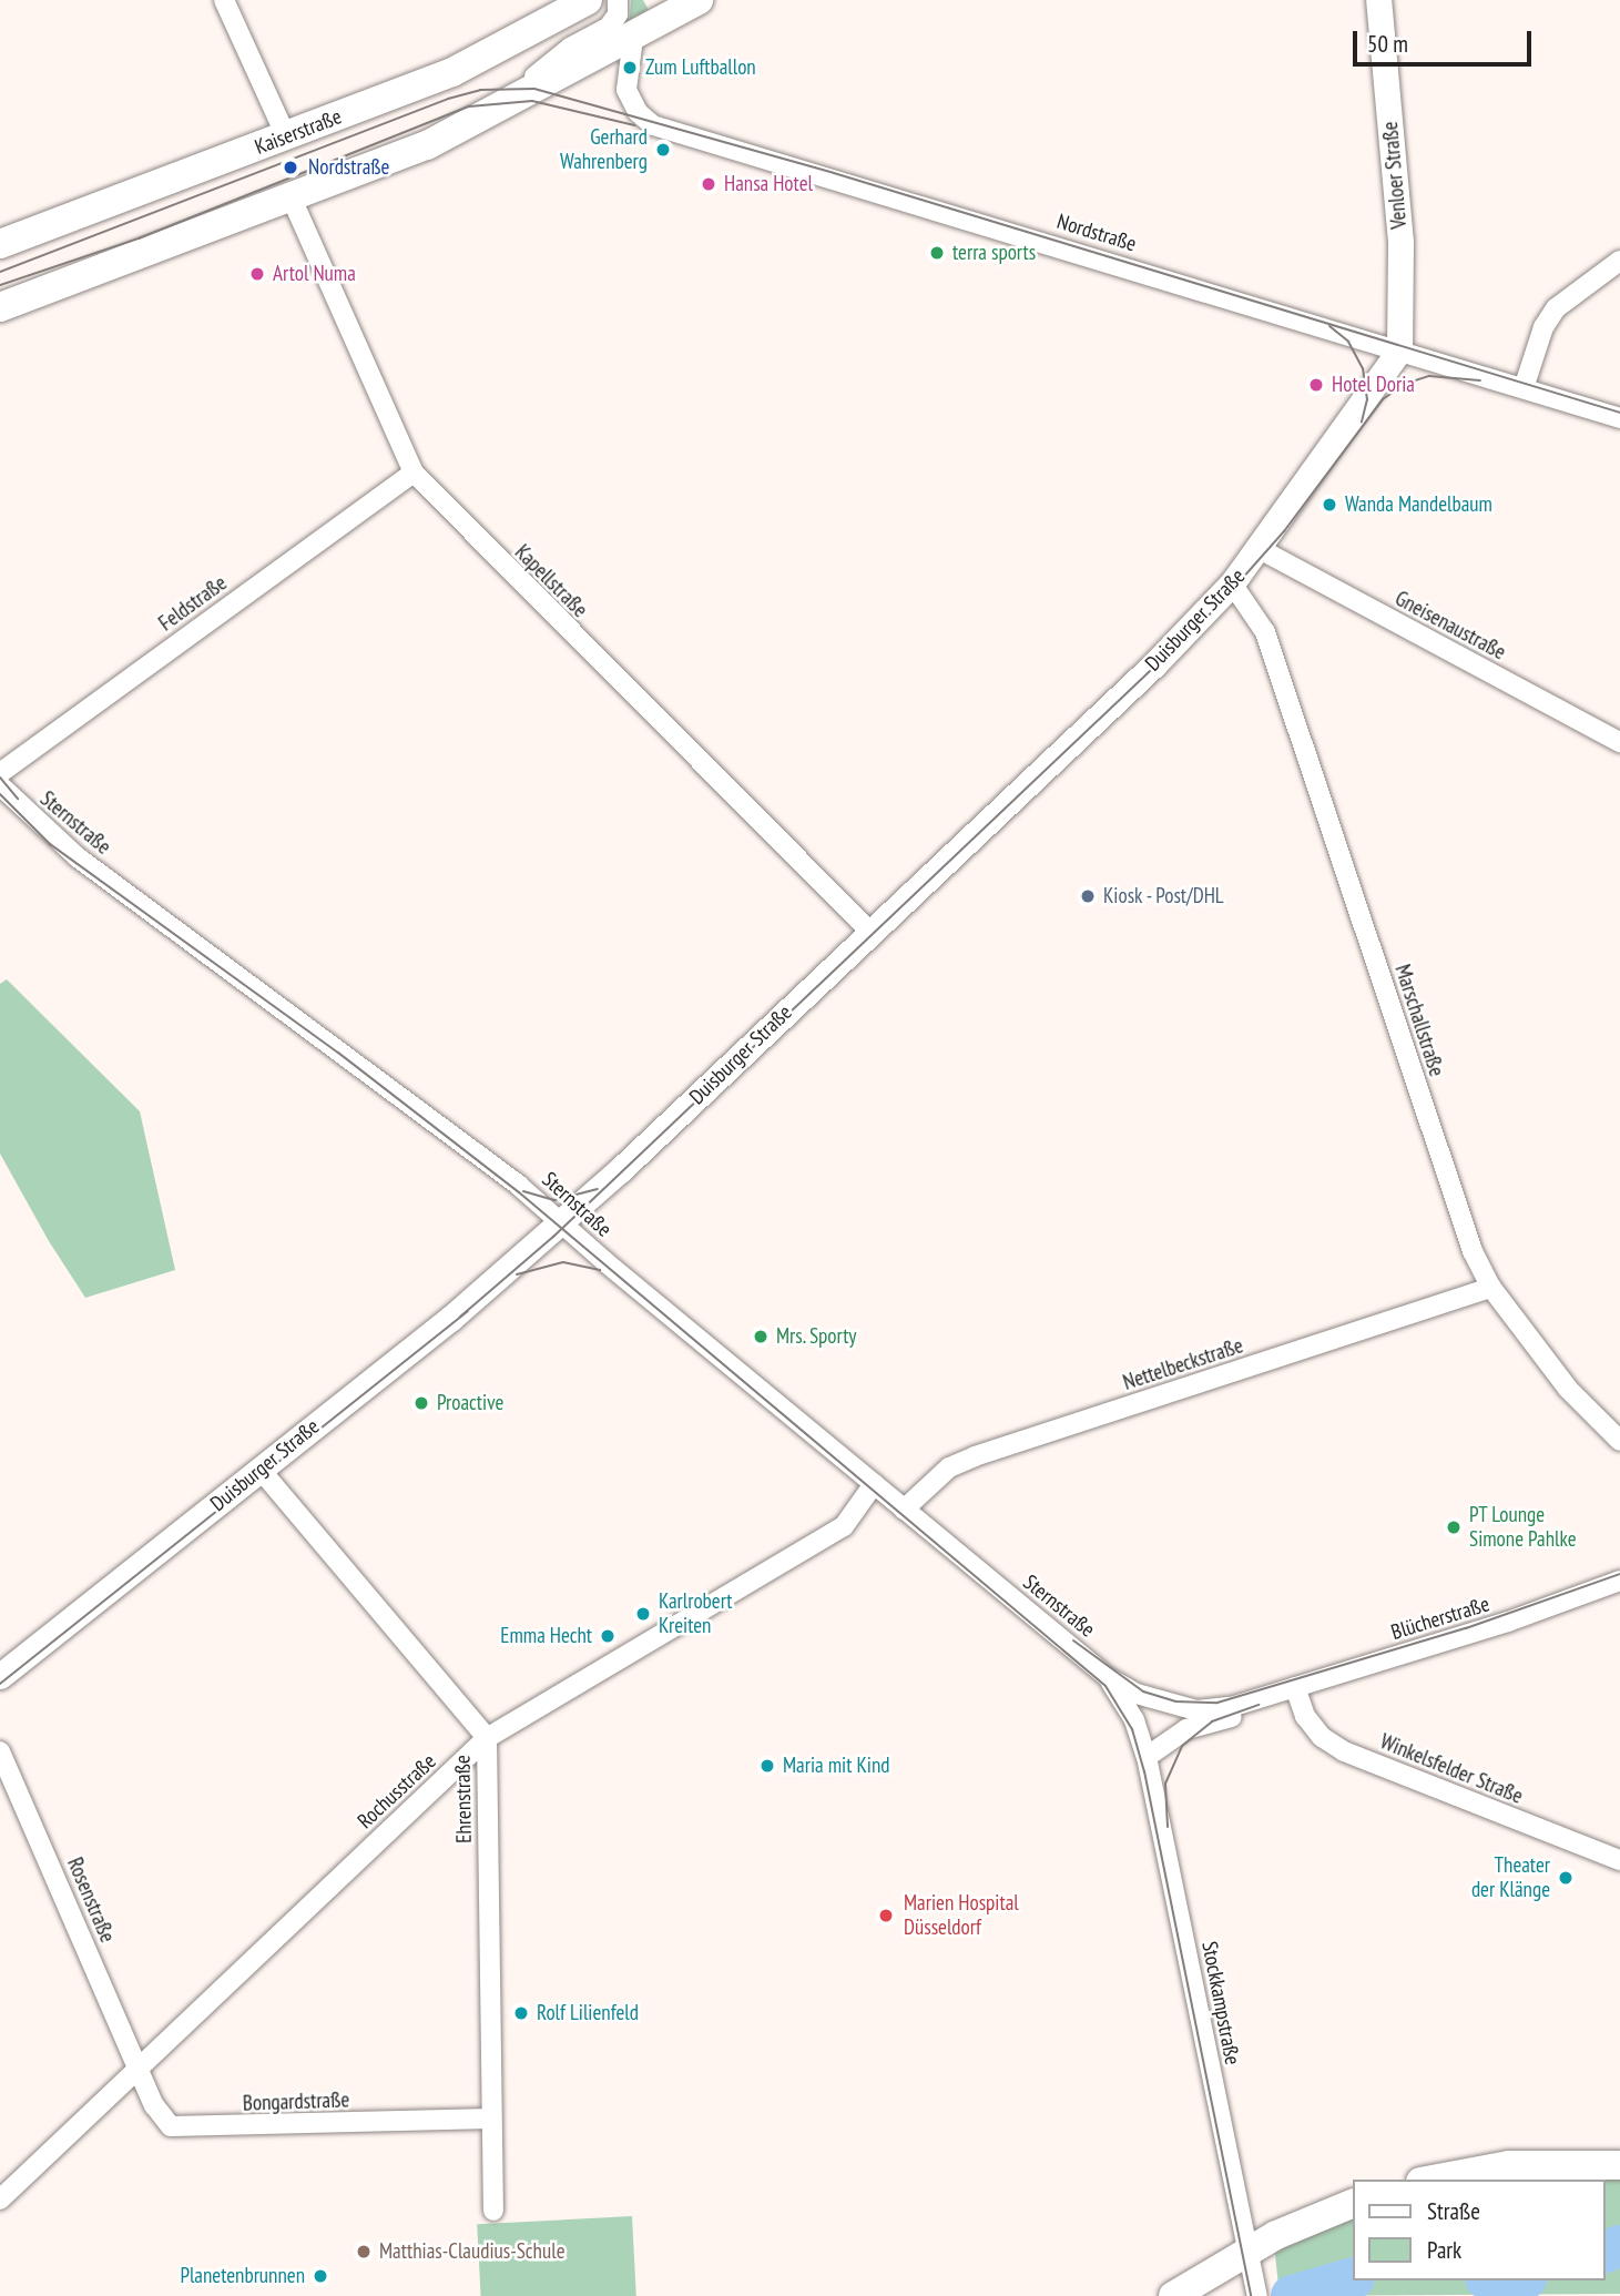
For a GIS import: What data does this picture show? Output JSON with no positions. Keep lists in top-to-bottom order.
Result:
{
  "streets": {
    "main road": ["Kaiserstraße"],
    "street": [
      "Venloer Straße",
      "Nordstraße",
      "Kapellstraße",
      "Feldstraße",
      "Duisburger Straße",
      "Gneisenaustraße",
      "Sternstraße",
      "Marschallstraße",
      "Nettelbeckstraße",
      "Blücherstraße",
      "Winkelsfelder Straße",
      "Rochusstraße",
      "Ehrenstraße",
      "Rosenstraße",
      "Stockkampstraße",
      "Bongardstraße"
    ]
  },
  "crossings": [
    ["Venloer Straße", "Nordstraße"],
    ["Venloer Straße", "Duisburger Straße"],
    ["Nordstraße", "Duisburger Straße"],
    ["Kapellstraße", "Feldstraße"],
    ["Kapellstraße", "Duisburger Straße"],
    ["Duisburger Straße", "Gneisenaustraße"],
    ["Duisburger Straße", "Sternstraße"],
    ["Duisburger Straße", "Marschallstraße"],
    ["Duisburger Straße", "Ehrenstraße"],
    ["Sternstraße", "Nettelbeckstraße"],
    ["Sternstraße", "Blücherstraße"],
    ["Sternstraße", "Rochusstraße"],
    ["Sternstraße", "Stockkampstraße"],
    ["Marschallstraße", "Nettelbeckstraße"],
    ["Blücherstraße", "Winkelsfelder Straße"],
    ["Rochusstraße", "Ehrenstraße"],
    ["Rochusstraße", "Rosenstraße"],
    ["Rochusstraße", "Bongardstraße"],
    ["Ehrenstraße", "Bongardstraße"],
    ["Rosenstraße", "Bongardstraße"]
  ],
  "places": [
    "Zum Luftballon",
    "Gerhard Wahrenberg",
    "Nordstraße",
    "Hansa Hotel",
    "terra sports",
    "Artol Numa",
    "Hotel Doria",
    "Wanda Mandelbaum",
    "Kiosk - Post/DHL",
    "Mrs. Sporty",
    "Proactive",
    "PT Lounge Simone Pahlke",
    "Karlrobert Kreiten",
    "Emma Hecht",
    "Maria mit Kind",
    "Theater der Klänge",
    "Marien Hospital Düsseldorf",
    "Rolf Lilienfeld",
    "Matthias-Claudius-Schule",
    "Planetenbrunnen"
  ],
  "legend": ["Straße", "Park"],
  "scale_bar": "50 m"
}
